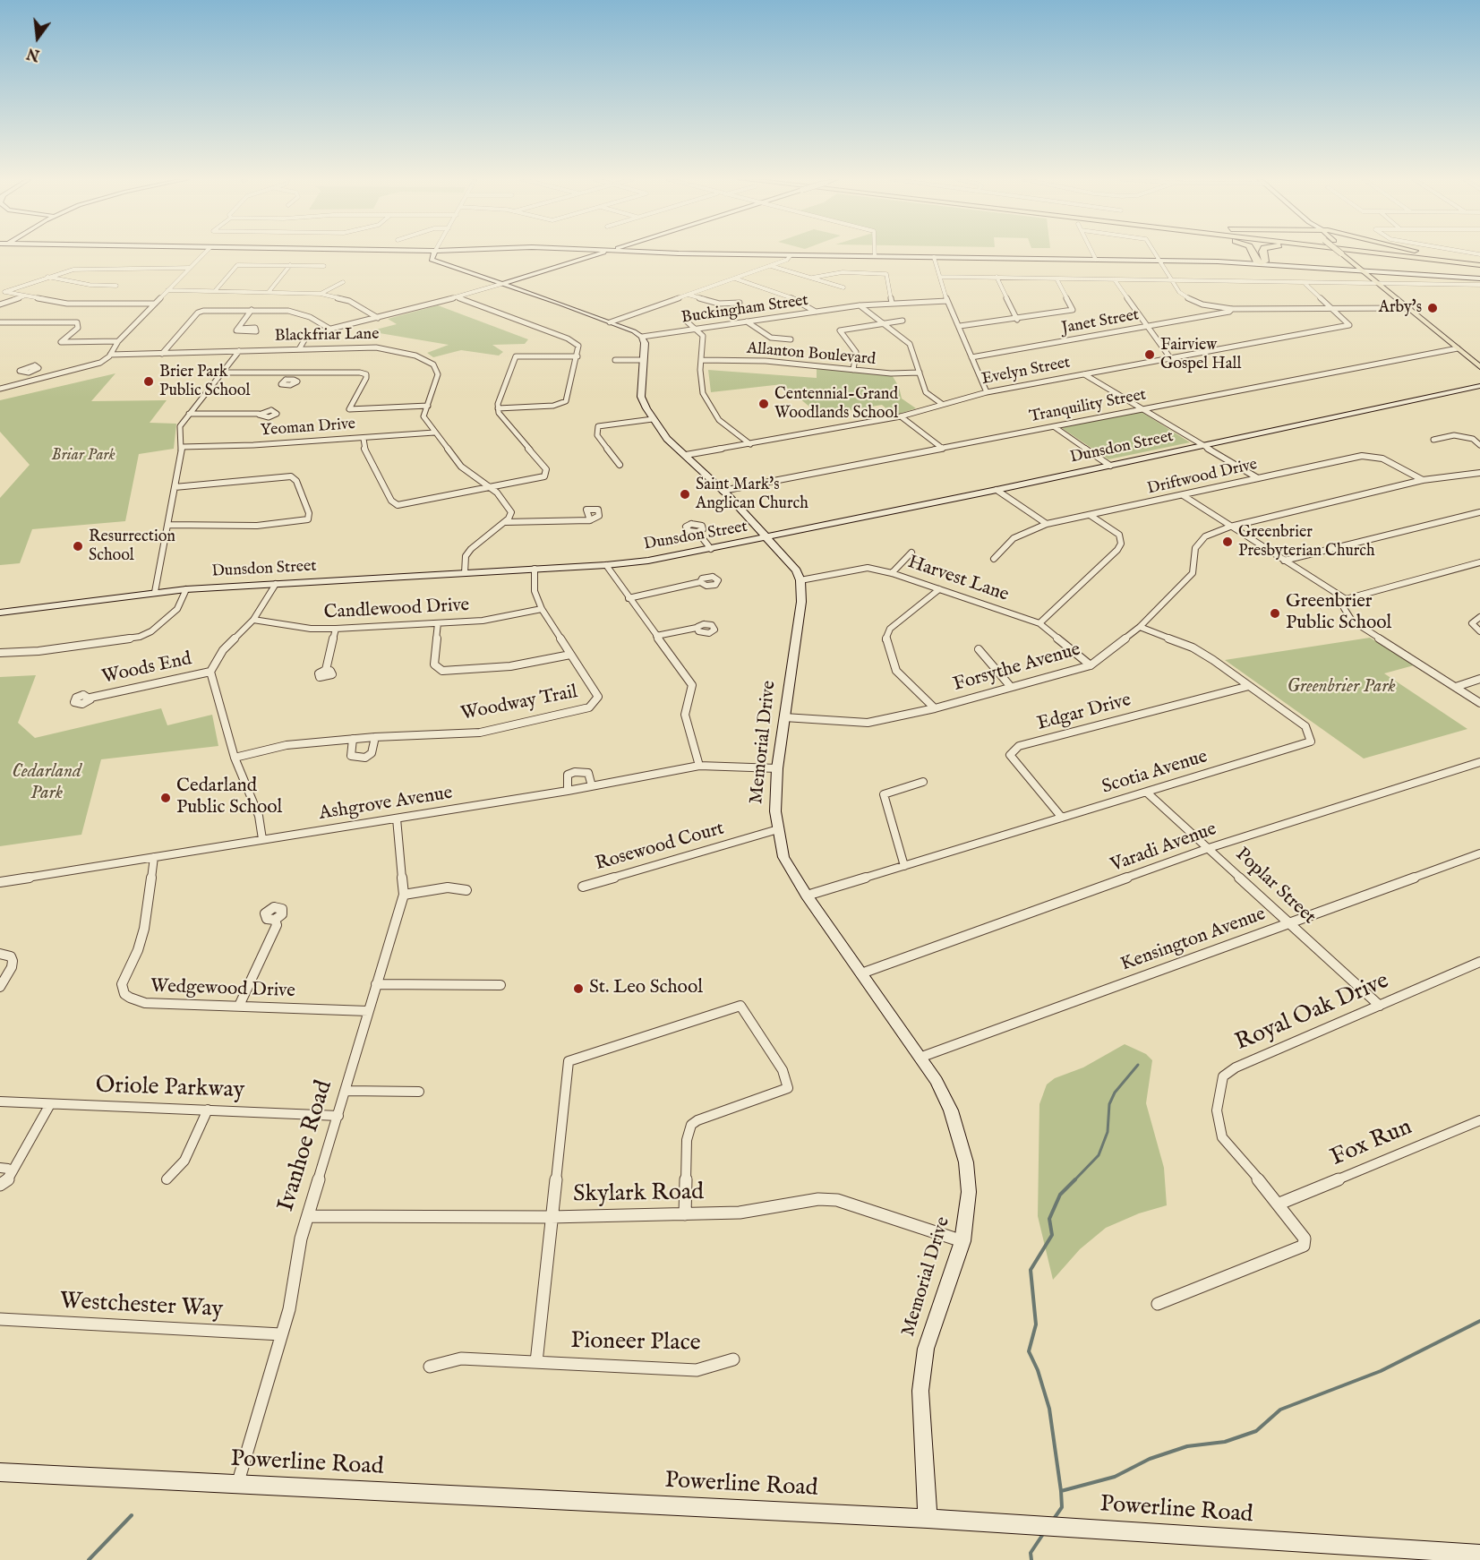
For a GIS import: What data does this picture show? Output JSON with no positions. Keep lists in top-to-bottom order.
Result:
{
  "streets": {
    "main road": ["Dunsdon Street", "Memorial Drive", "Powerline Road"],
    "street": [
      "Buckingham Street",
      "Janet Street",
      "Blackfriar Lane",
      "Allanton Boulevard",
      "Evelyn Street",
      "Tranquility Street",
      "Yeoman Drive",
      "Driftwood Drive",
      "Harvest Lane",
      "Candlewood Drive",
      "Forsythe Avenue",
      "Woods End",
      "Woodway Trail",
      "Edgar Drive",
      "Scotia Avenue",
      "Ashgrove Avenue",
      "Rosewood Court",
      "Varadi Avenue",
      "Poplar Street",
      "Kensington Avenue",
      "Wedgewood Drive",
      "Royal Oak Drive",
      "Oriole Parkway",
      "Fox Run",
      "Ivanhoe Road",
      "Skylark Road",
      "Westchester Way",
      "Pioneer Place"
    ]
  },
  "crossings": [
    ["Blackfriar Lane", "Yeoman Drive"],
    ["Dunsdon Street", "Woodway Trail"],
    ["Driftwood Drive", "Forsythe Avenue"],
    ["Harvest Lane", "Forsythe Avenue"],
    ["Harvest Lane", "Memorial Drive"],
    ["Candlewood Drive", "Woodway Trail"],
    ["Forsythe Avenue", "Memorial Drive"],
    ["Forsythe Avenue", "Scotia Avenue"],
    ["Edgar Drive", "Scotia Avenue"],
    ["Memorial Drive", "Scotia Avenue"],
    ["Memorial Drive", "Ashgrove Avenue"],
    ["Memorial Drive", "Rosewood Court"],
    ["Memorial Drive", "Varadi Avenue"],
    ["Memorial Drive", "Kensington Avenue"],
    ["Memorial Drive", "Skylark Road"],
    ["Memorial Drive", "Powerline Road"],
    ["Scotia Avenue", "Poplar Street"],
    ["Ashgrove Avenue", "Wedgewood Drive"],
    ["Ashgrove Avenue", "Ivanhoe Road"],
    ["Varadi Avenue", "Poplar Street"],
    ["Poplar Street", "Kensington Avenue"],
    ["Poplar Street", "Royal Oak Drive"],
    ["Wedgewood Drive", "Ivanhoe Road"],
    ["Royal Oak Drive", "Fox Run"],
    ["Oriole Parkway", "Ivanhoe Road"],
    ["Ivanhoe Road", "Skylark Road"],
    ["Ivanhoe Road", "Westchester Way"],
    ["Ivanhoe Road", "Powerline Road"]
  ],
  "parks": ["Briar Park", "Greenbrier Park", "Cedarland Park"],
  "places": [
    "Arby's",
    "Fairview Gospel Hall",
    "Brier Park Public School",
    "Centennial-Grand Woodlands School",
    "Saint Mark's Anglican Church",
    "Greenbrier Presbyterian Church",
    "Resurrection School",
    "Greenbrier Public School",
    "Cedarland Public School",
    "St. Leo School"
  ],
  "north": "bottom"
}
